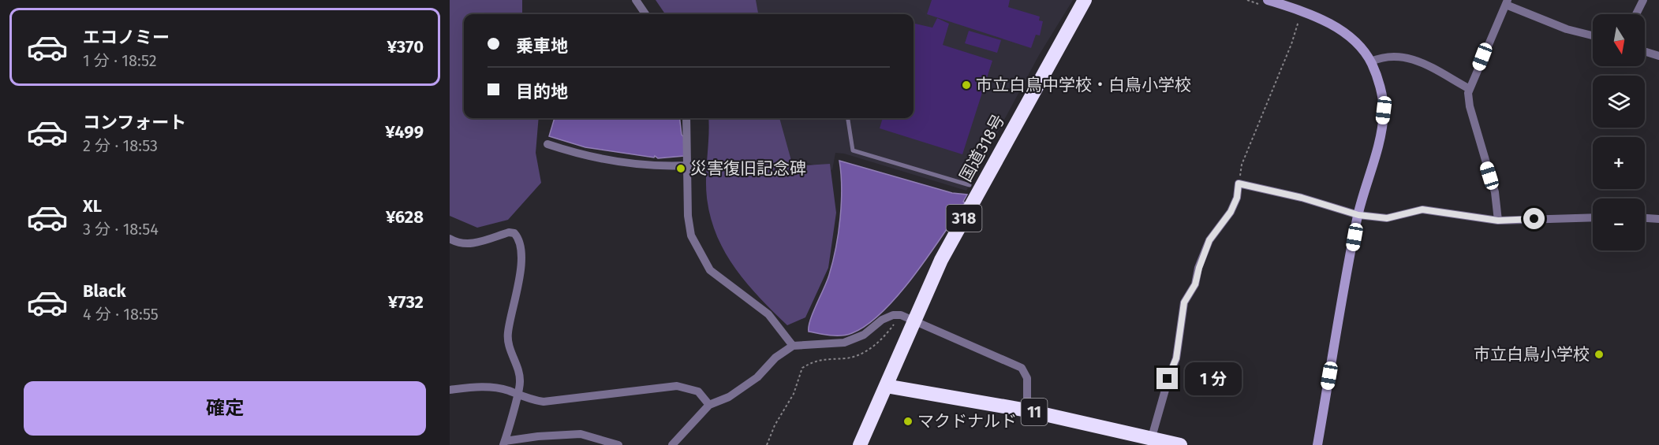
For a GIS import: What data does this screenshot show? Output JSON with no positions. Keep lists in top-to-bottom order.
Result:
{
  "streets": {
    "highway": ["国道318号", "318", "11"]
  },
  "crossings": [
    ["国道318号", "11"]
  ],
  "places": [
    "市立白鳥中学校・白鳥小学校",
    "災害復旧記念碑",
    "市立白鳥小学校",
    "マクドナルド"
  ],
  "north": "bottom",
  "page": {
    "list": [
      {
        "name": "エコノミー",
        "note": "1 分 · 18:52",
        "value": "¥370"
      },
      {
        "name": "コンフォート",
        "note": "2 分 · 18:53",
        "value": "¥499"
      },
      {
        "name": "XL",
        "note": "3 分 · 18:54",
        "value": "¥628"
      },
      {
        "name": "Black",
        "note": "4 分 · 18:55",
        "value": "¥732"
      }
    ],
    "map_buttons": ["+", "−"],
    "banner": ["乗車地", "目的地"],
    "bubble": "1 分",
    "buttons": "確定"
  }
}
